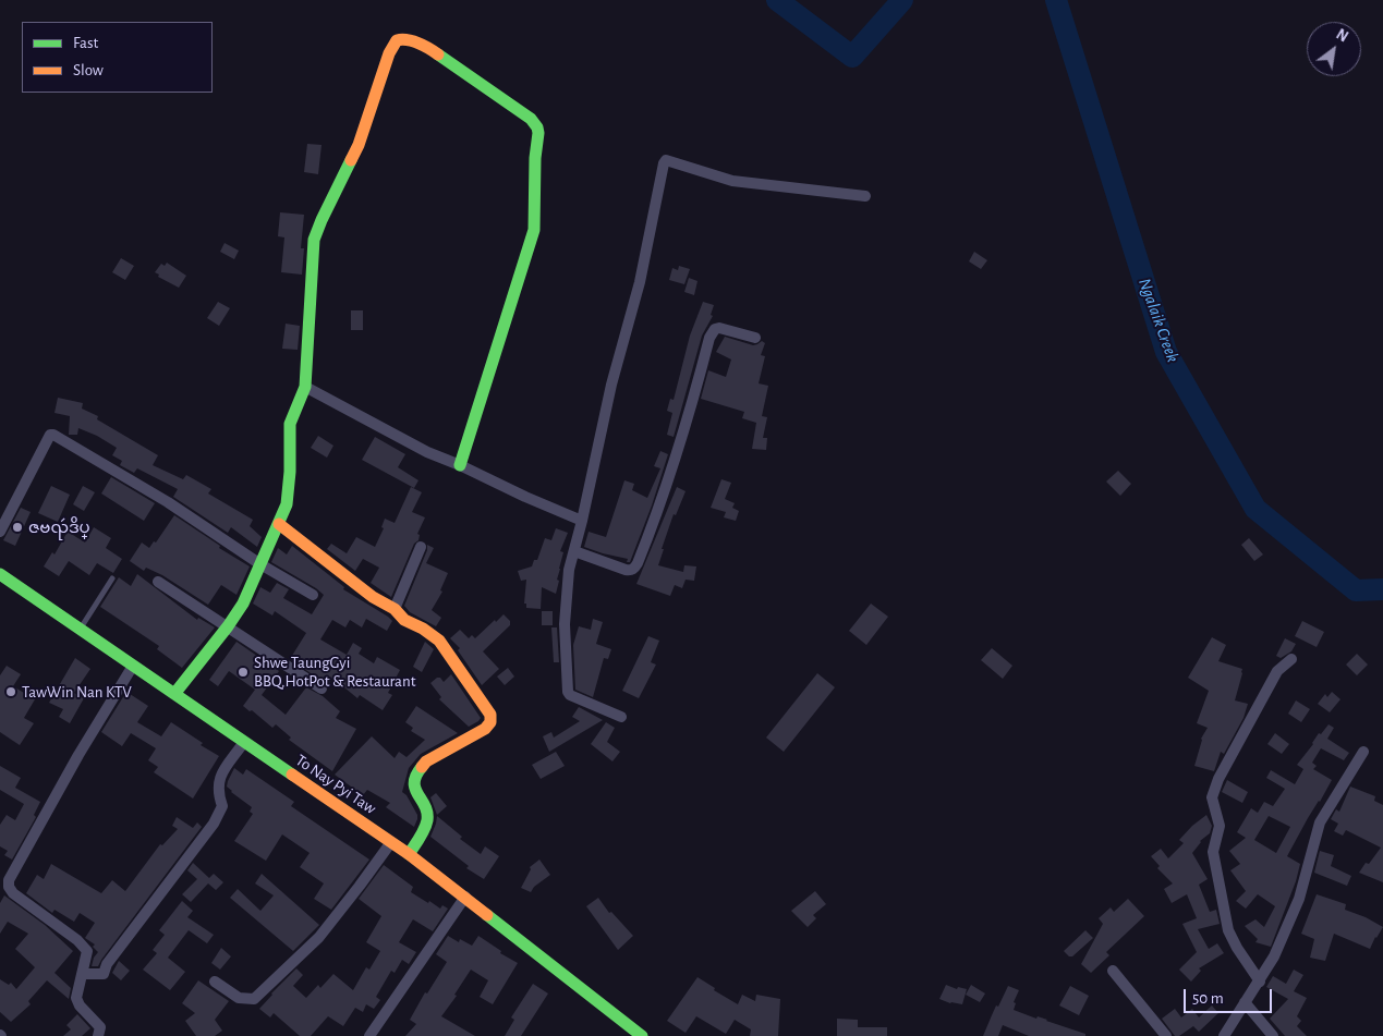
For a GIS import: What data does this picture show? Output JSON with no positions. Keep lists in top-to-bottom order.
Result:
{
  "streets": {
    "street": ["To Nay Pyi Taw"]
  },
  "water": ["Ngalaik Creek"],
  "places": ["ဇဗၺဴဒိပ္", "Shwe TaungGyi BBQ,HotPot & Restaurant", "TawWin Nan KTV"],
  "legend": ["Fast", "Slow"],
  "scale_bar": "50 m",
  "north": "top right"
}
